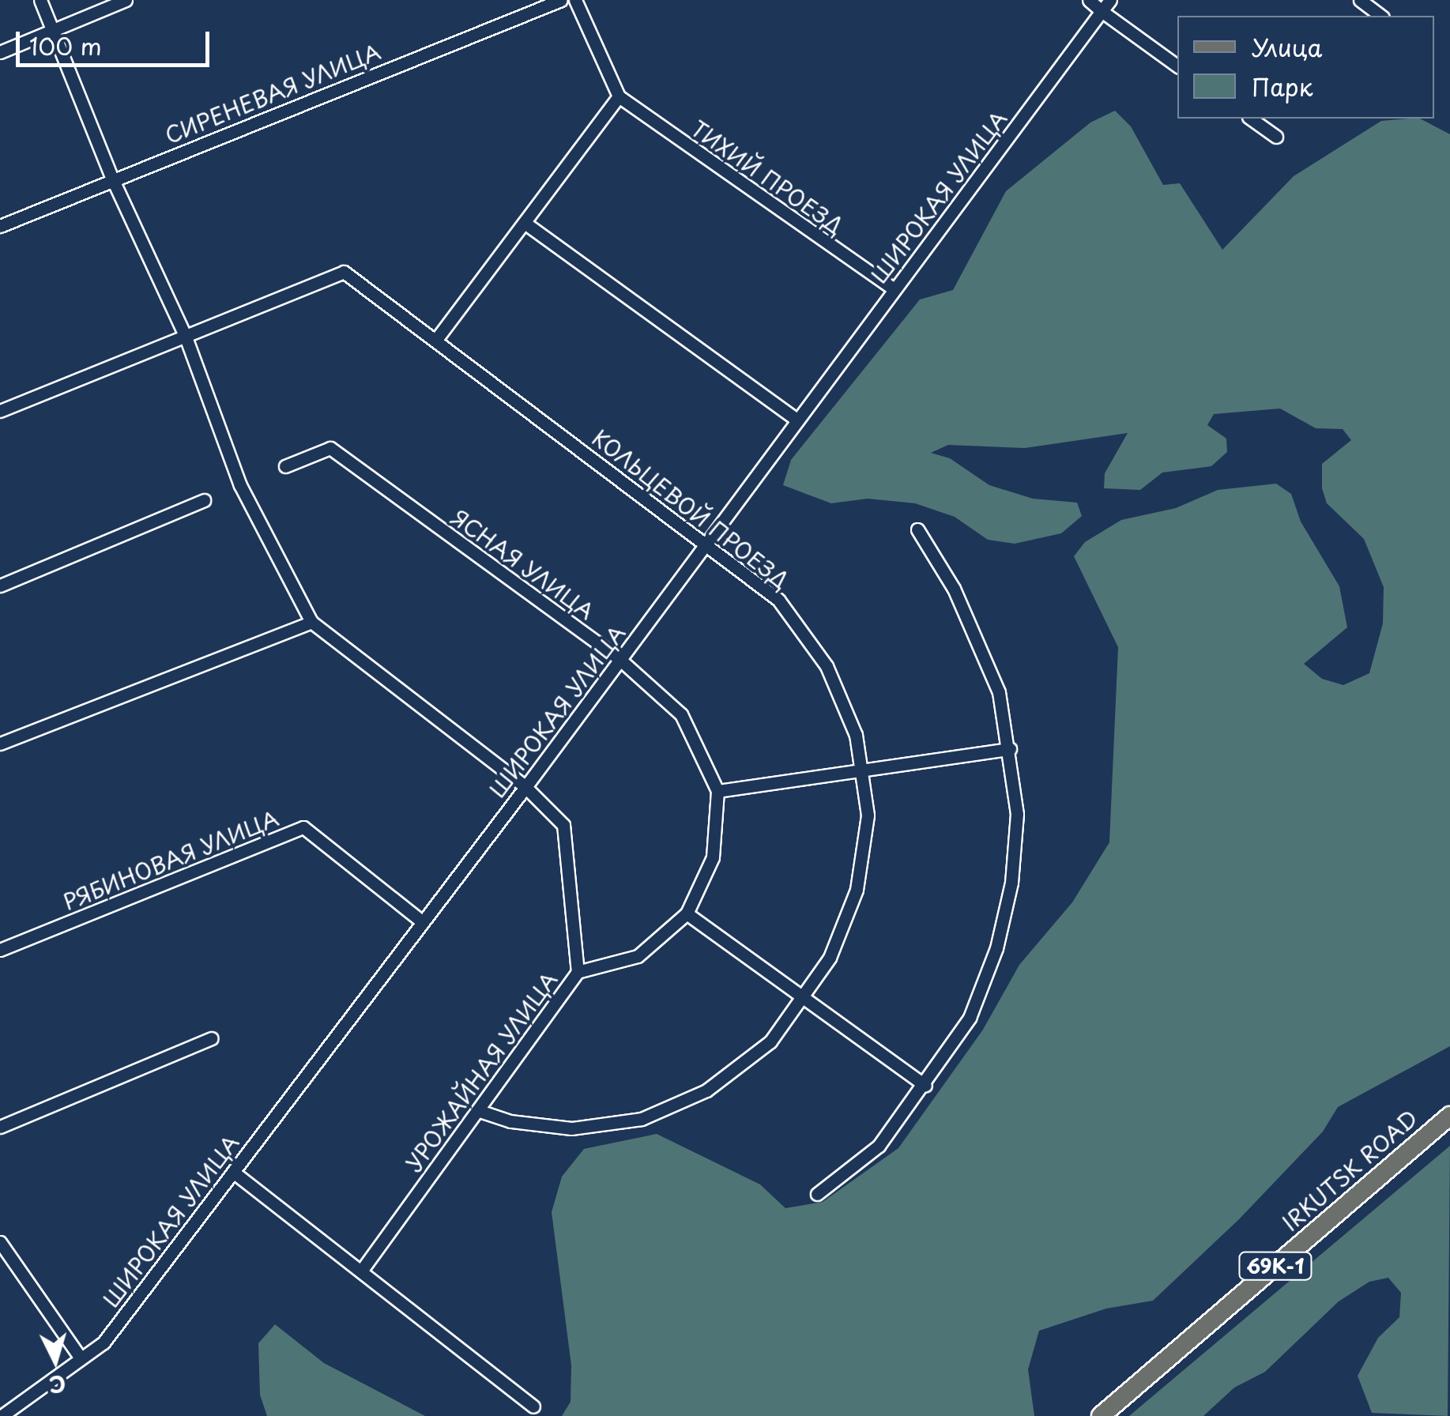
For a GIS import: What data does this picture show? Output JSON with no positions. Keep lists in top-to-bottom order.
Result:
{
  "streets": {
    "main road": ["IRKUTSK ROAD", "69К-1"],
    "street": [
      "СИРЕНЕВАЯ УЛИЦА",
      "ТИХИЙ ПРОЕЗД",
      "ШИРОКАЯ УЛИЦА",
      "КОЛЬЦЕВОЙ ПРОЕЗД",
      "ЯСНАЯ УЛИЦА",
      "РЯБИНОВАЯ УЛИЦА",
      "УРОЖАЙНАЯ УЛИЦА"
    ]
  },
  "crossings": [
    ["ТИХИЙ ПРОЕЗД", "ШИРОКАЯ УЛИЦА"],
    ["ШИРОКАЯ УЛИЦА", "КОЛЬЦЕВОЙ ПРОЕЗД"],
    ["ШИРОКАЯ УЛИЦА", "ЯСНАЯ УЛИЦА"],
    ["ШИРОКАЯ УЛИЦА", "РЯБИНОВАЯ УЛИЦА"],
    ["ШИРОКАЯ УЛИЦА", "УРОЖАЙНАЯ УЛИЦА"],
    ["КОЛЬЦЕВОЙ ПРОЕЗД", "УРОЖАЙНАЯ УЛИЦА"],
    ["ЯСНАЯ УЛИЦА", "УРОЖАЙНАЯ УЛИЦА"]
  ],
  "legend": ["Улица", "Парк"],
  "scale_bar": "100 m",
  "north": "bottom"
}
